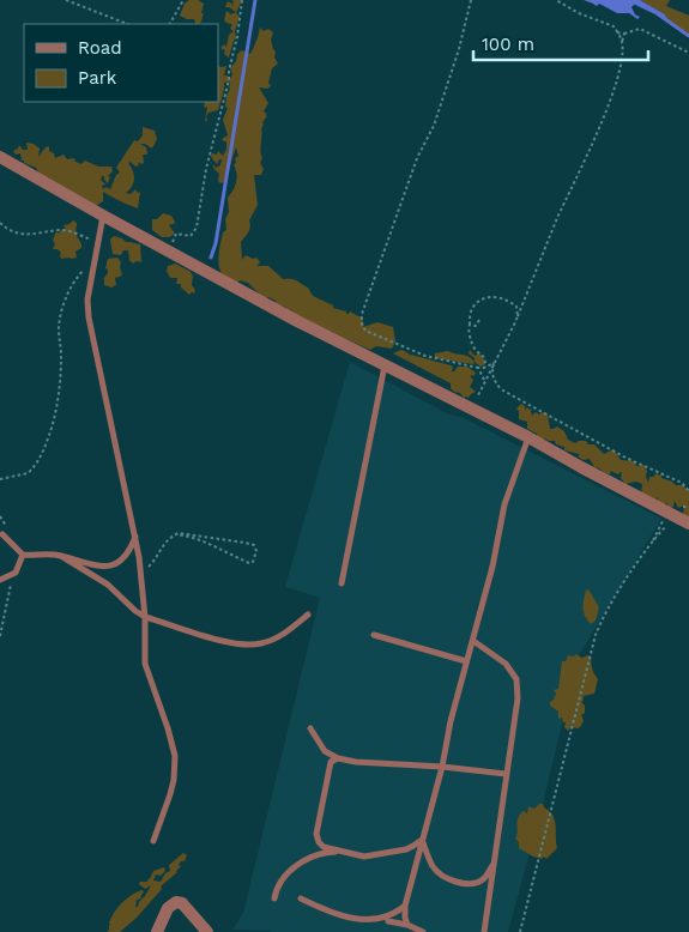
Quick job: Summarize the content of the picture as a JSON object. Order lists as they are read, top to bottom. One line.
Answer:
{"legend":["Road","Park"],"scale_bar":"100 m"}
